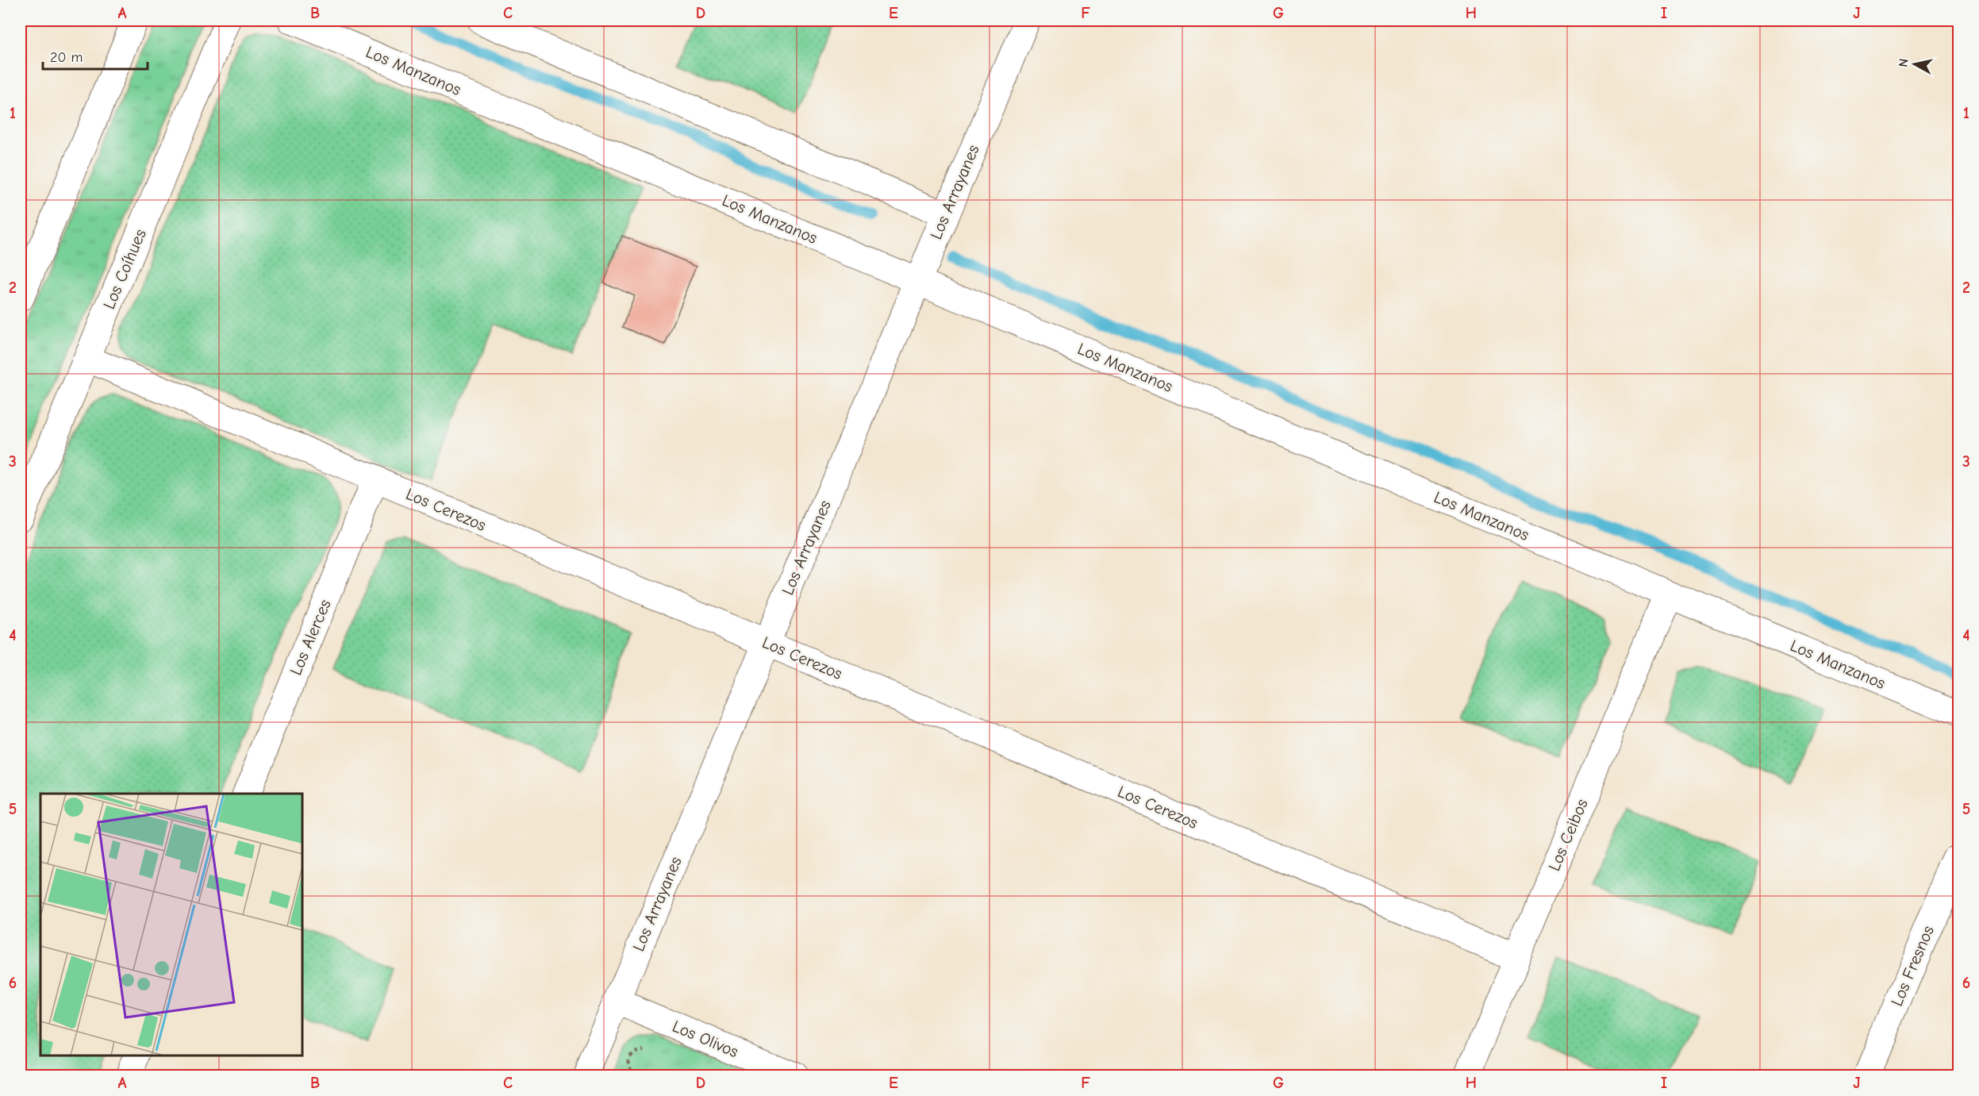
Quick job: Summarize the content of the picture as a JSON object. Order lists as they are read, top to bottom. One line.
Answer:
{"streets":{"street":["Los Manzanos","Los Arrayanes","Los Coíhues","Los Cerezos","Los Alerces","Los Ceibos","Los Fresnos","Los Olivos"]},"crossings":[["Los Manzanos","Los Arrayanes"],["Los Manzanos","Los Ceibos"],["Los Arrayanes","Los Cerezos"],["Los Arrayanes","Los Olivos"],["Los Coíhues","Los Cerezos"],["Los Cerezos","Los Alerces"],["Los Cerezos","Los Ceibos"]],"scale_bar":"20 m","north":"left","grid":{"columns":["A","B","C","D","E","F","G","H","I","J"],"rows":["1","2","3","4","5","6"]}}
